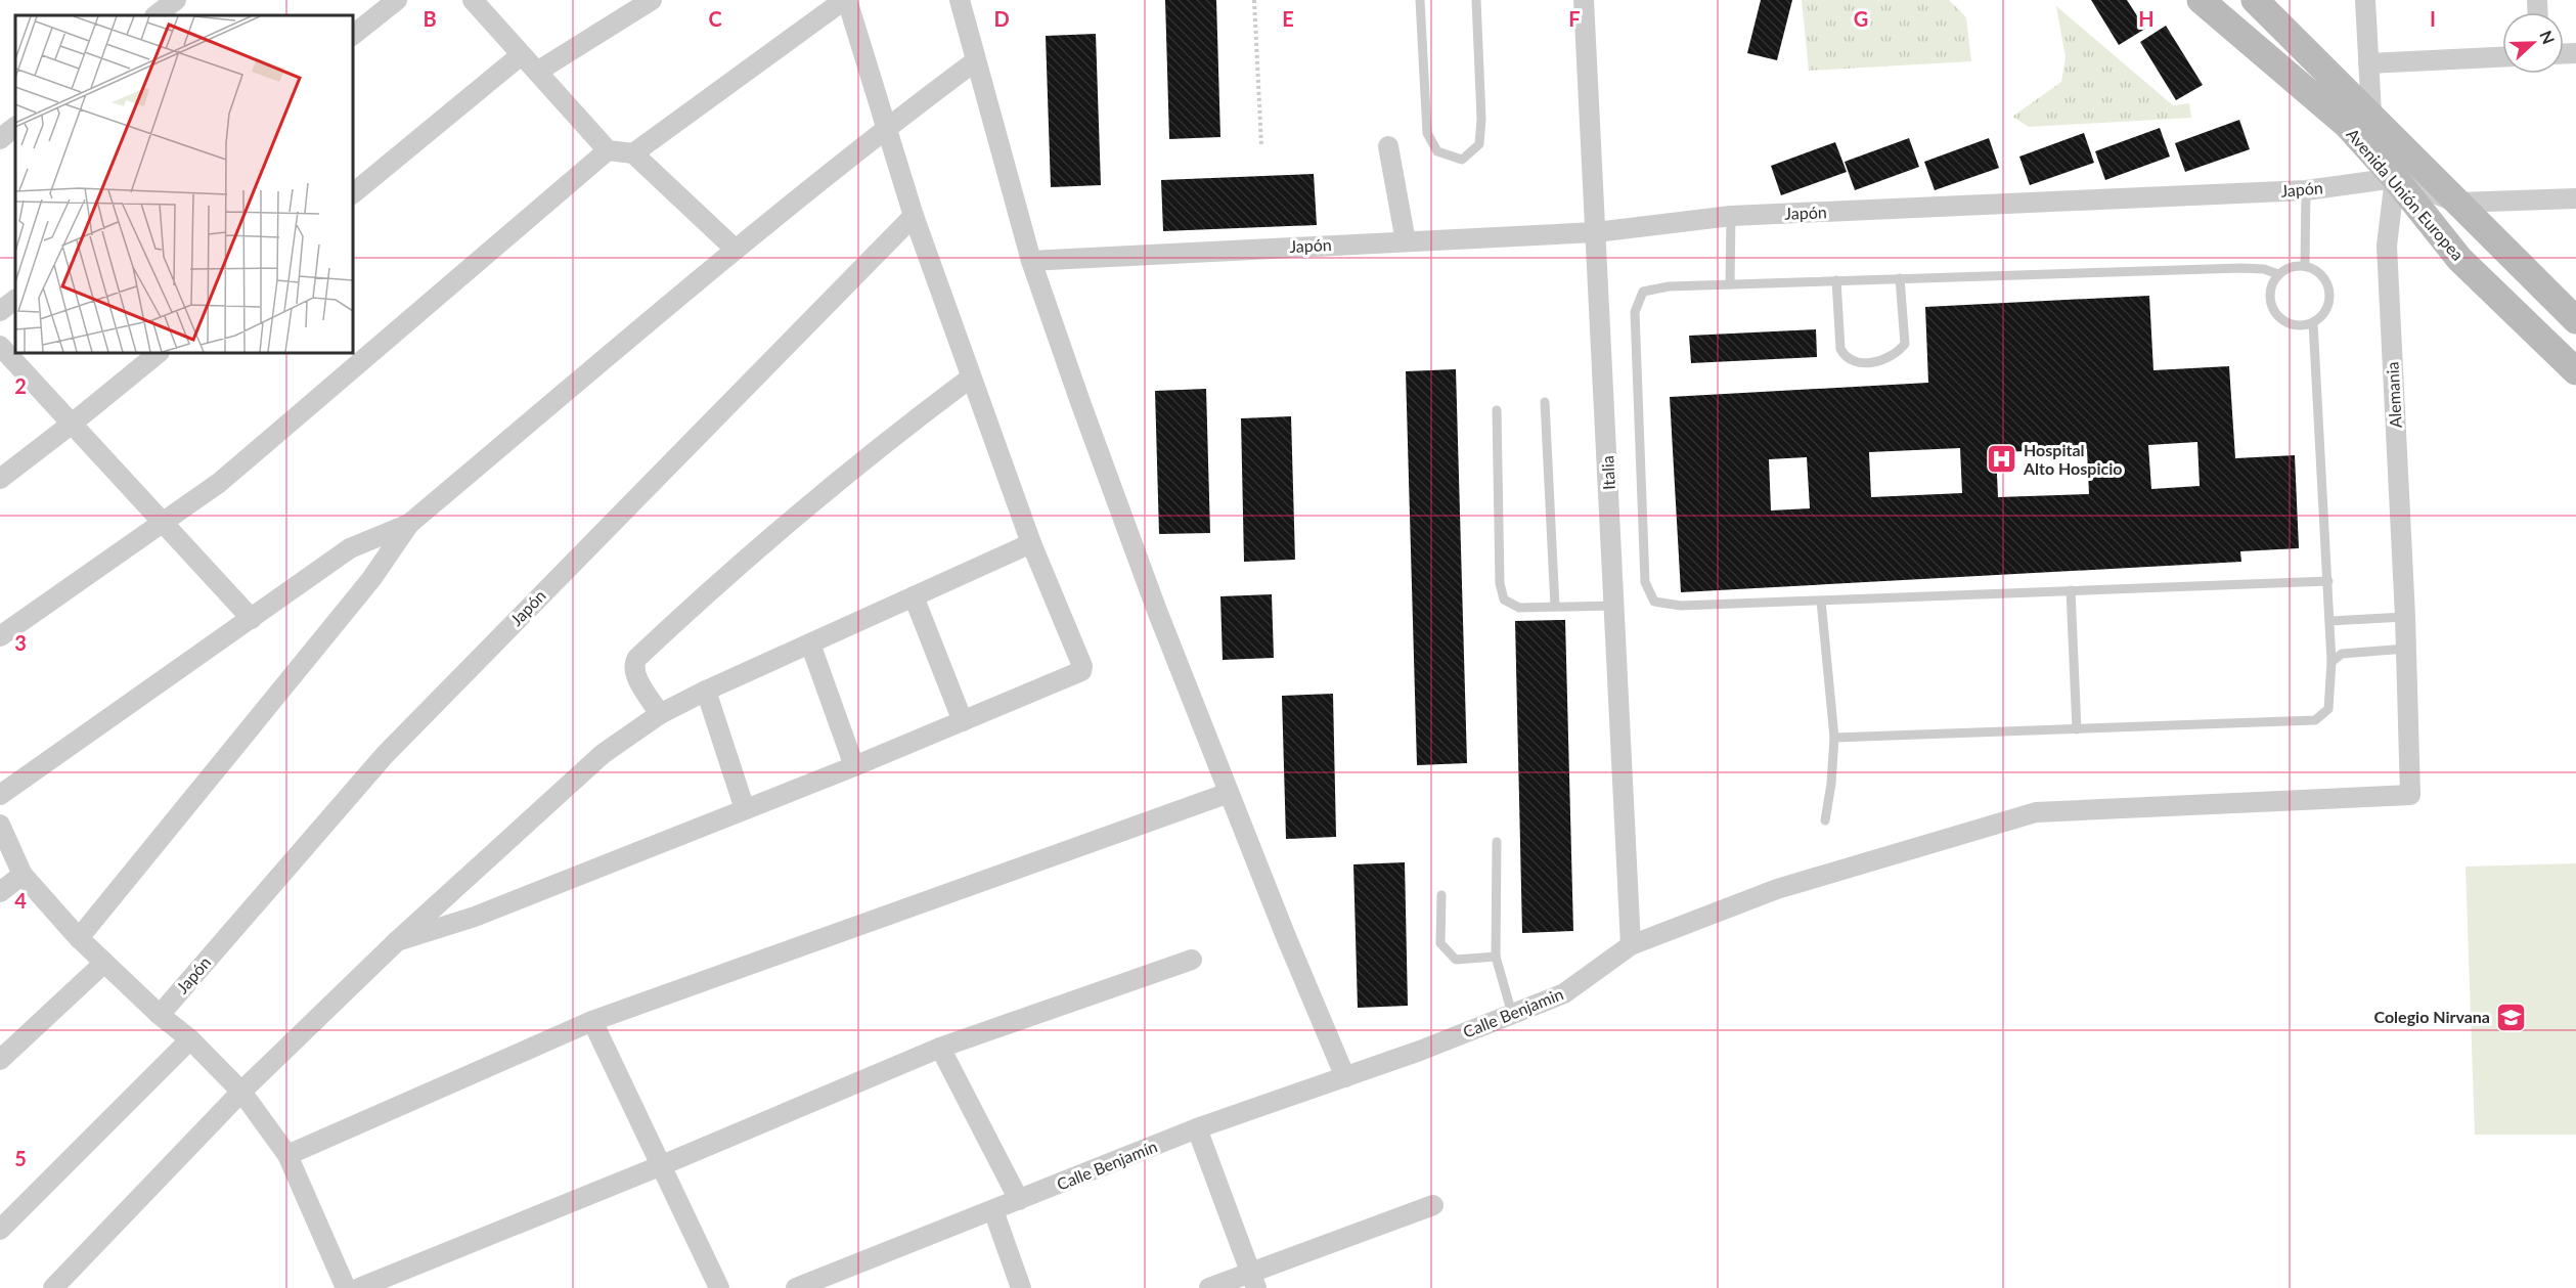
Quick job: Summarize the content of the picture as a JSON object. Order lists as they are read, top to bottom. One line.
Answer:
{"streets":{"street":["Japón","Avenida Unión Europea","Alemania","Italia","Calle Benjamin","Calle Benjamín"]},"crossings":[["Japón","Avenida Unión Europea"],["Japón","Alemania"],["Japón","Italia"],["Avenida Unión Europea","Alemania"],["Alemania","Calle Benjamin"],["Italia","Calle Benjamin"],["Calle Benjamin","Calle Benjamín"]],"places":{"hospital":["Hospital Alto Hospicio"],"school or university":["Colegio Nirvana"]},"north":"right","grid":{"columns":["B","C","D","E","F","G","H","I"],"rows":["2","3","4","5"]}}
